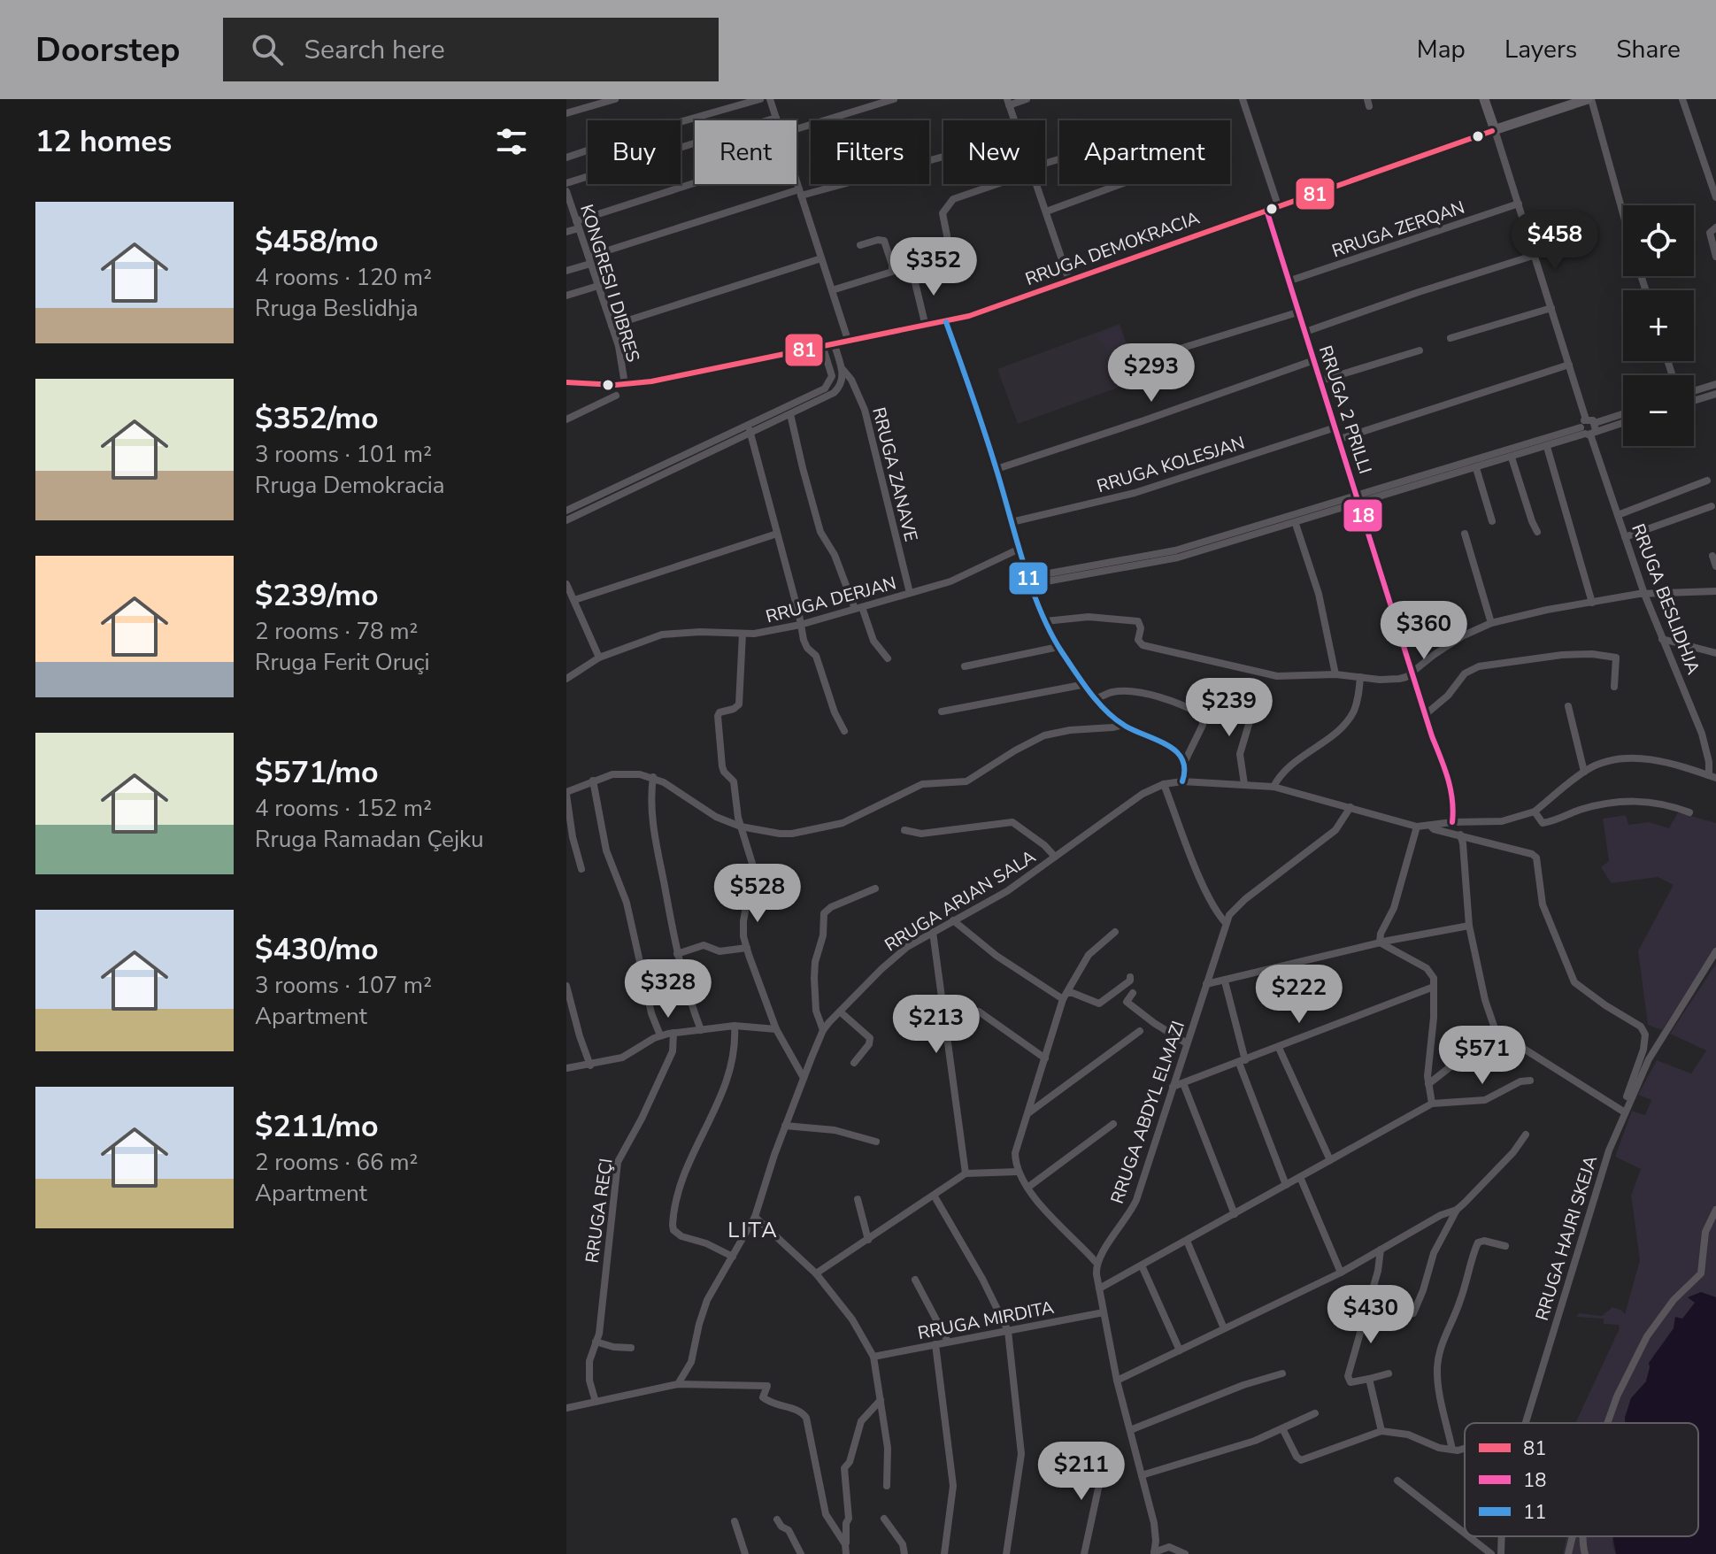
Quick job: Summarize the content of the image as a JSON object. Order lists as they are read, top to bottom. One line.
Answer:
{"streets":{"main road":["RRUGA DEMOKRACIA"],"street":["RRUGA ZERQAN","KONGRESI I DIBRES","RRUGA 2 PRILLI","RRUGA KOLESJAN","RRUGA ZANAVE","RRUGA BESLIDHJA","RRUGA DERJAN","RRUGA ARJAN SALA","RRUGA ABDYL ELMAZI","RRUGA REÇI","RRUGA HAJRI SKEJA","RRUGA MIRDITA"]},"crossings":[["RRUGA ZERQAN","RRUGA 2 PRILLI"],["RRUGA DEMOKRACIA","KONGRESI I DIBRES"],["RRUGA DEMOKRACIA","RRUGA 2 PRILLI"],["RRUGA DEMOKRACIA","RRUGA ZANAVE"],["RRUGA 2 PRILLI","RRUGA KOLESJAN"],["RRUGA 2 PRILLI","RRUGA ARJAN SALA"],["RRUGA ZANAVE","RRUGA DERJAN"],["RRUGA BESLIDHJA","RRUGA ARJAN SALA"]],"districts":["LITA"],"lines":["transit line 81","transit line 18","transit line 11"],"legend":["81","18","11"],"page":{"header":"Doorstep","search":"Search here","nav":["Map","Layers","Share"],"heading":"12 homes","chip":["Buy","Rent","Filters","New","Apartment"],"list":[{"name":"$458/mo","note":"4 rooms · 120 m² · Rruga Beslidhja"},{"name":"$352/mo","note":"3 rooms · 101 m² · Rruga Demokracia"},{"name":"$239/mo","note":"2 rooms · 78 m² · Rruga Ferit Oruçi"},{"name":"$571/mo","note":"4 rooms · 152 m² · Rruga Ramadan Çejku"},{"name":"$430/mo","note":"3 rooms · 107 m² · Apartment"},{"name":"$211/mo","note":"2 rooms · 66 m² · Apartment"}],"map_buttons":["+","−"],"price":["$458","$352","$293","$360","$239","$528","$328","$222","$213","$571","$430","$211"]}}
